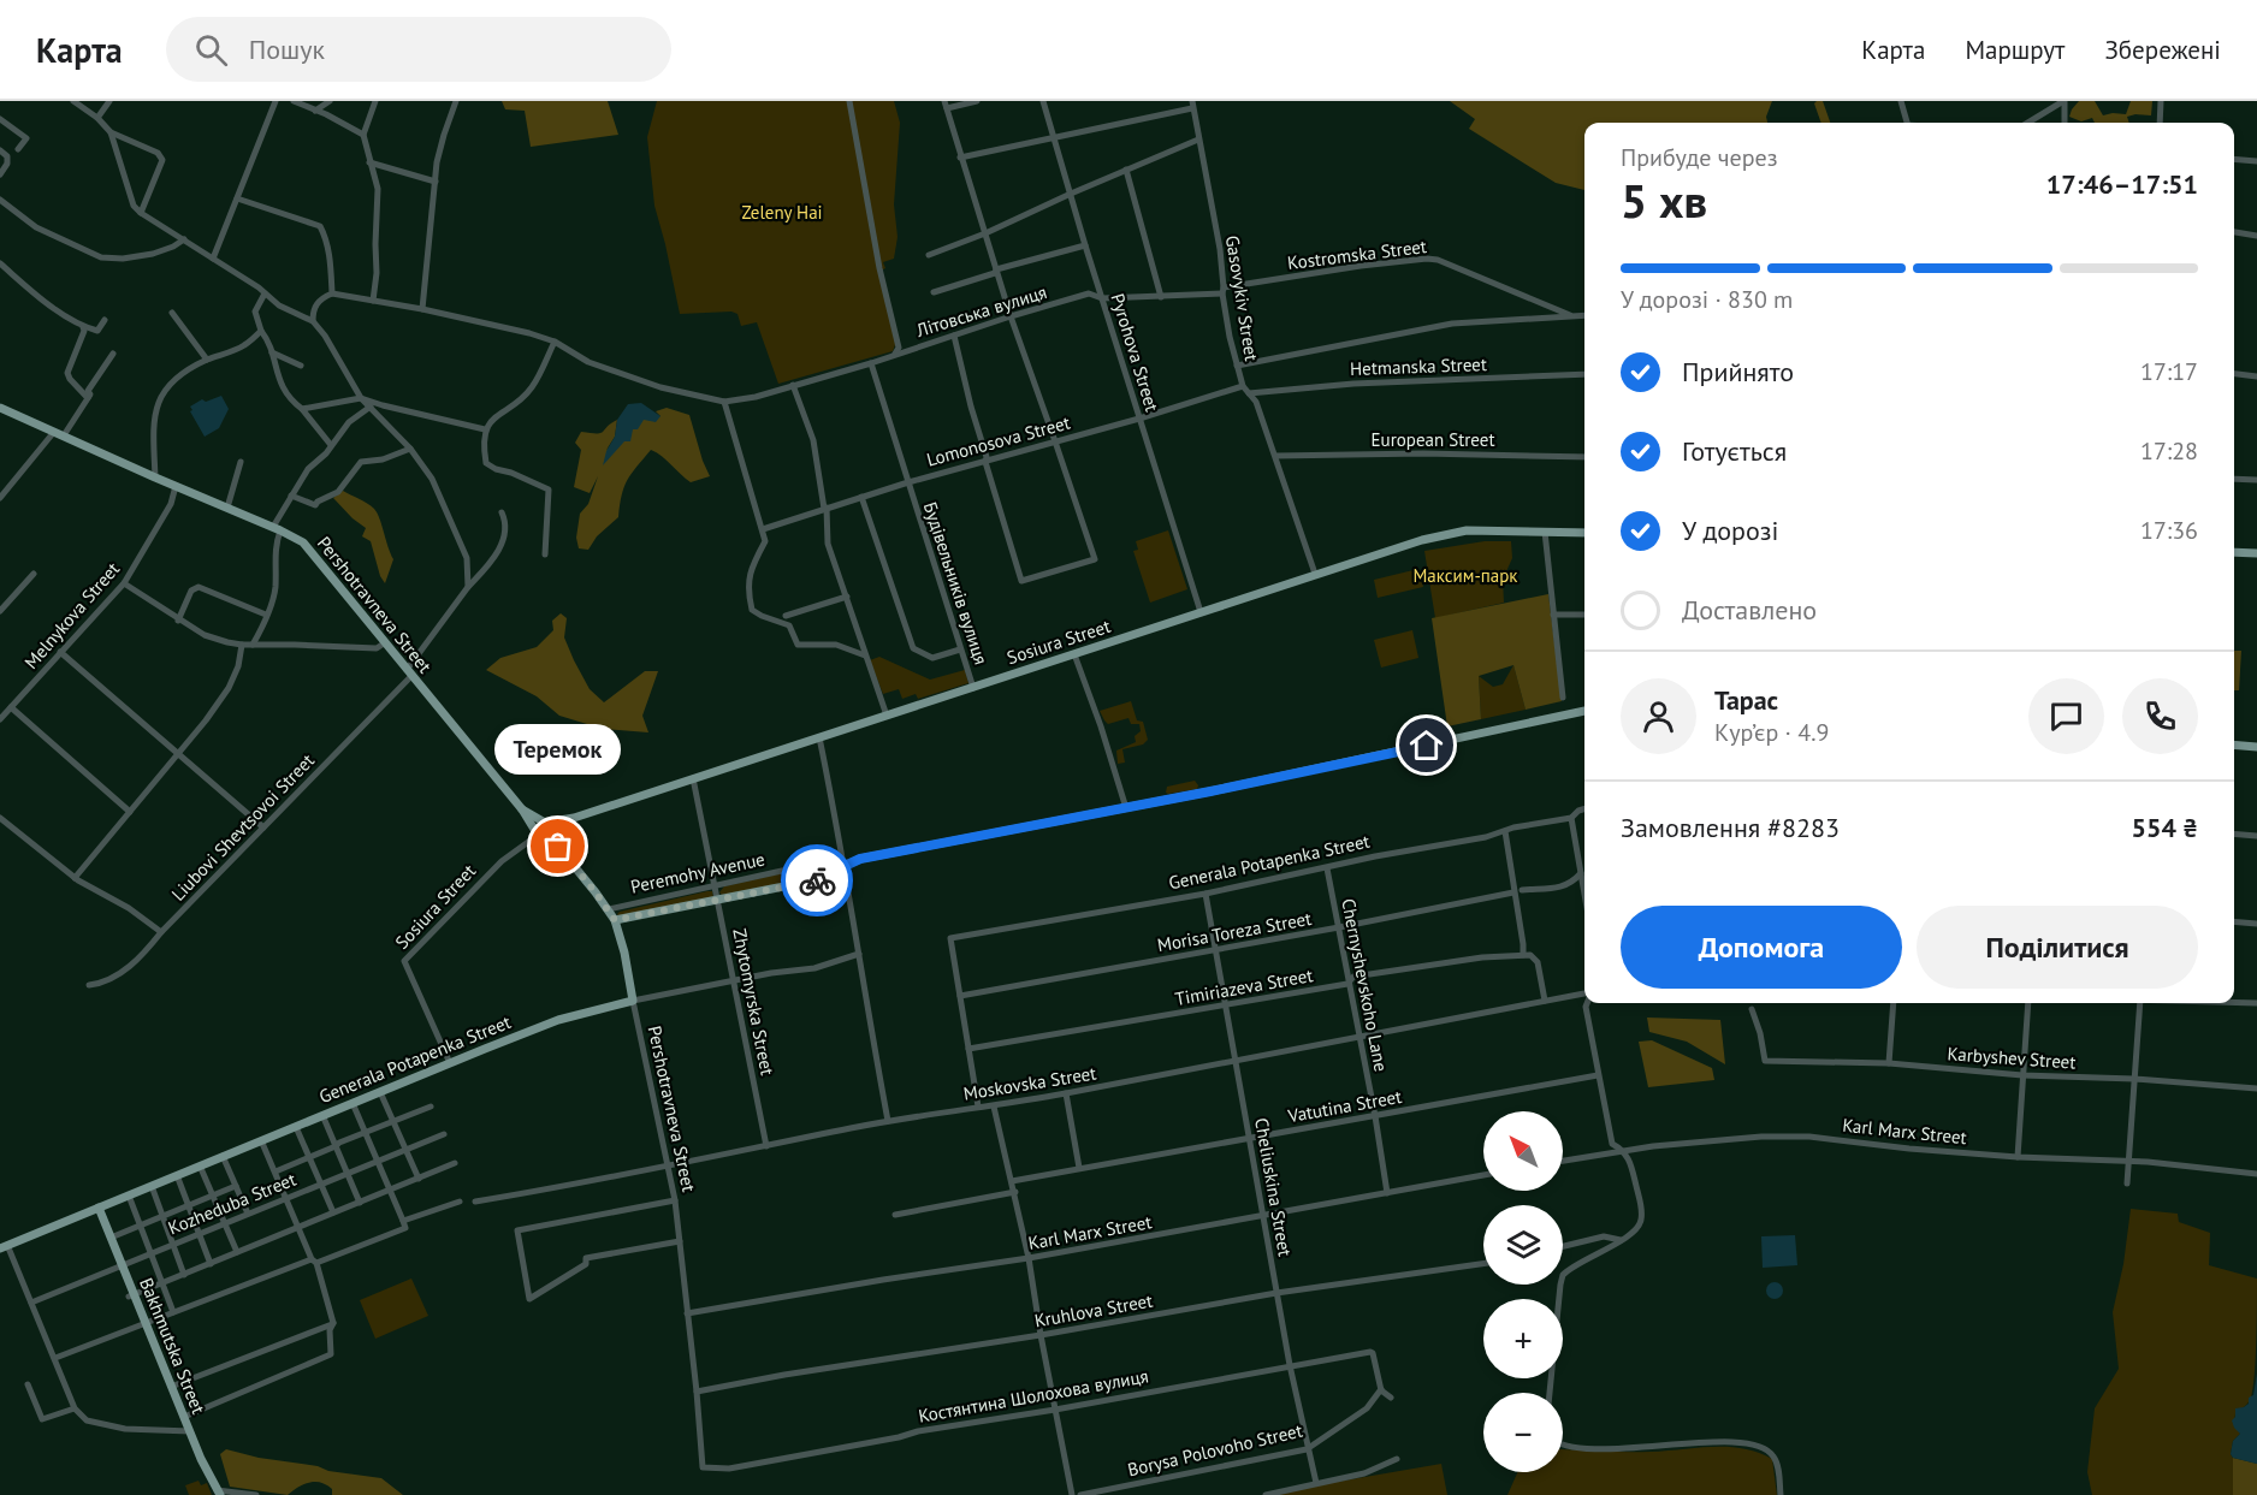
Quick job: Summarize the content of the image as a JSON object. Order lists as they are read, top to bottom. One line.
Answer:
{"streets":{"main road":["Pershotravneva Street","Sosiura Street","Generala Potapenka Street","Peremohy Avenue","Bakhmutska Street"],"street":["Kostromska Street","Gasovykiv Street","Літовська вулиця","Pyrohova Street","Hetmanska Street","European Street","Lomonosova Street","Будівельників вулиця","Melnykova Street","Liubovi Shevtsovoi Street","Morisa Toreza Street","Chernyshevskoho Lane","Timiriazeva Street","Zhytomyrska Street","Karbyshev Street","Moskovska Street","Vatutina Street","Karl Marx Street","Cheliuskina Street","Kozheduba Street","Kruhlova Street","Костянтина Шолохова вулиця","Borysa Polovoho Street"]},"crossings":[["Kostromska Street","Gasovykiv Street"],["Kostromska Street","Літовська вулиця"],["Gasovykiv Street","Літовська вулиця"],["Gasovykiv Street","Hetmanska Street"],["Gasovykiv Street","European Street"],["Gasovykiv Street","Lomonosova Street"],["Gasovykiv Street","Sosiura Street"],["Літовська вулиця","Pyrohova Street"],["Літовська вулиця","Будівельників вулиця"],["Pyrohova Street","Lomonosova Street"],["Pyrohova Street","Sosiura Street"],["Lomonosova Street","Будівельників вулиця"],["Будівельників вулиця","Sosiura Street"],["Pershotravneva Street","Melnykova Street"],["Pershotravneva Street","Sosiura Street"],["Pershotravneva Street","Liubovi Shevtsovoi Street"],["Pershotravneva Street","Generala Potapenka Street"],["Pershotravneva Street","Peremohy Avenue"],["Pershotravneva Street","Moskovska Street"],["Pershotravneva Street","Karl Marx Street"],["Pershotravneva Street","Kruhlova Street"],["Pershotravneva Street","Костянтина Шолохова вулиця"],["Sosiura Street","Generala Potapenka Street"],["Sosiura Street","Zhytomyrska Street"],["Generala Potapenka Street","Morisa Toreza Street"],["Generala Potapenka Street","Chernyshevskoho Lane"],["Generala Potapenka Street","Zhytomyrska Street"],["Generala Potapenka Street","Cheliuskina Street"],["Generala Potapenka Street","Bakhmutska Street"],["Peremohy Avenue","Zhytomyrska Street"],["Morisa Toreza Street","Chernyshevskoho Lane"],["Morisa Toreza Street","Cheliuskina Street"],["Chernyshevskoho Lane","Timiriazeva Street"],["Chernyshevskoho Lane","Moskovska Street"],["Chernyshevskoho Lane","Vatutina Street"],["Chernyshevskoho Lane","Karl Marx Street"],["Timiriazeva Street","Cheliuskina Street"],["Zhytomyrska Street","Moskovska Street"],["Moskovska Street","Cheliuskina Street"],["Vatutina Street","Cheliuskina Street"],["Karl Marx Street","Cheliuskina Street"],["Cheliuskina Street","Kruhlova Street"],["Cheliuskina Street","Костянтина Шолохова вулиця"],["Cheliuskina Street","Borysa Polovoho Street"],["Kozheduba Street","Bakhmutska Street"],["Костянтина Шолохова вулиця","Borysa Polovoho Street"]],"parks":["Zeleny Hai","Максим-парк"],"places":["Теремок"],"north":"top left","page":{"header":"Карта","search":"Пошук","nav":["Карта","Маршрут","Збережені"],"heading":["5 хв","Прибуде через","17:46–17:51"],"panel":["Тарас","Кур’єр · 4.9","Замовлення #8283","554 ₴"],"bar":"У дорозі · 830 m","list":[["Прийнято","17:17"],["Готується","17:28"],["У дорозі","17:36"],"Доставлено"],"bubble":"Теремок","buttons":["Допомога","Поділитися"],"map_buttons":["+","−"]}}
